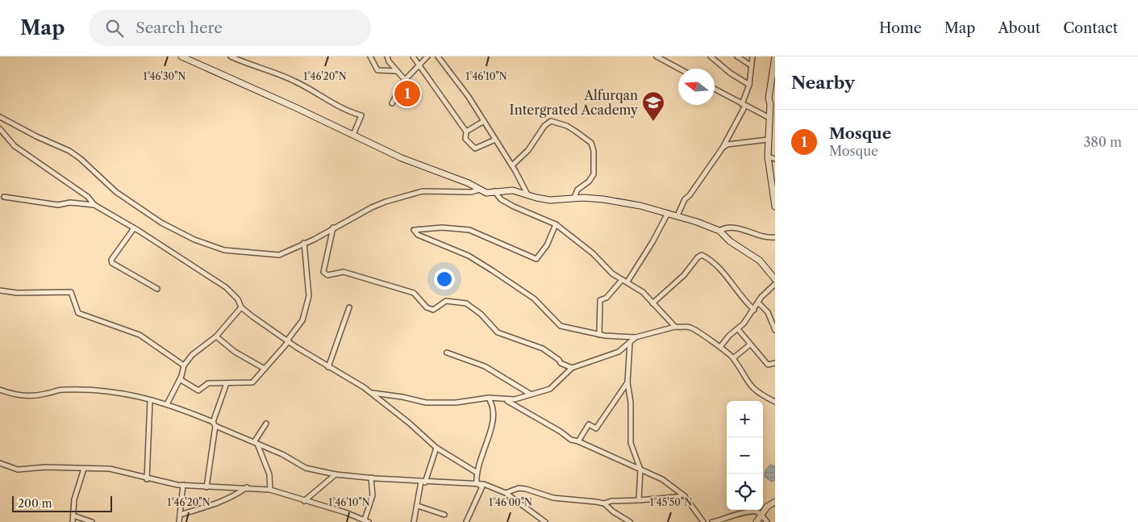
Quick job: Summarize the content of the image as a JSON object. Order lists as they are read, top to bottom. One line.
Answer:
{"places":{"school or university":["Alfurqan Intergrated Academy"]},"scale_bar":"200 m","north":"left","page":{"header":"Map","search":"Search here","nav":["Home","Map","About","Contact"],"heading":"Nearby","pins":"1","list":[{"mark":"1","name":"Mosque","note":"Mosque","value":"380 m"}],"map_buttons":["+","−"],"scale":"200 m"},"coordinates":["1°46'30\"N","1°46'20\"N","1°46'10\"N","1°46'00\"N","1°45'50\"N"]}
